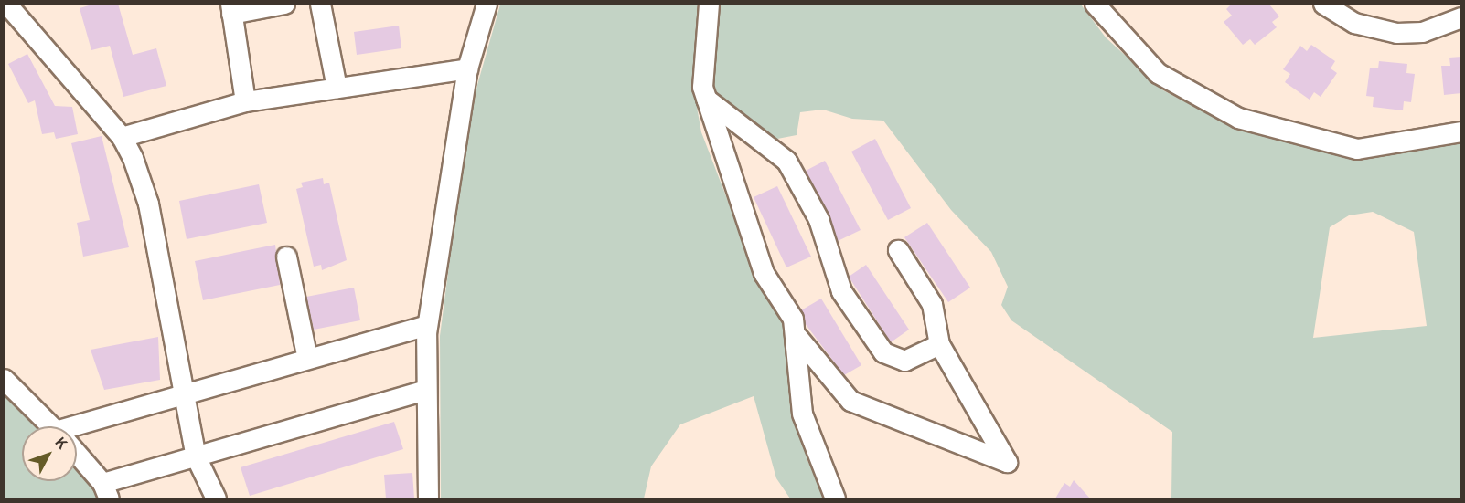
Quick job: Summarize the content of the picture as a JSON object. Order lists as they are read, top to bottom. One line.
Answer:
{"north":"top right"}
